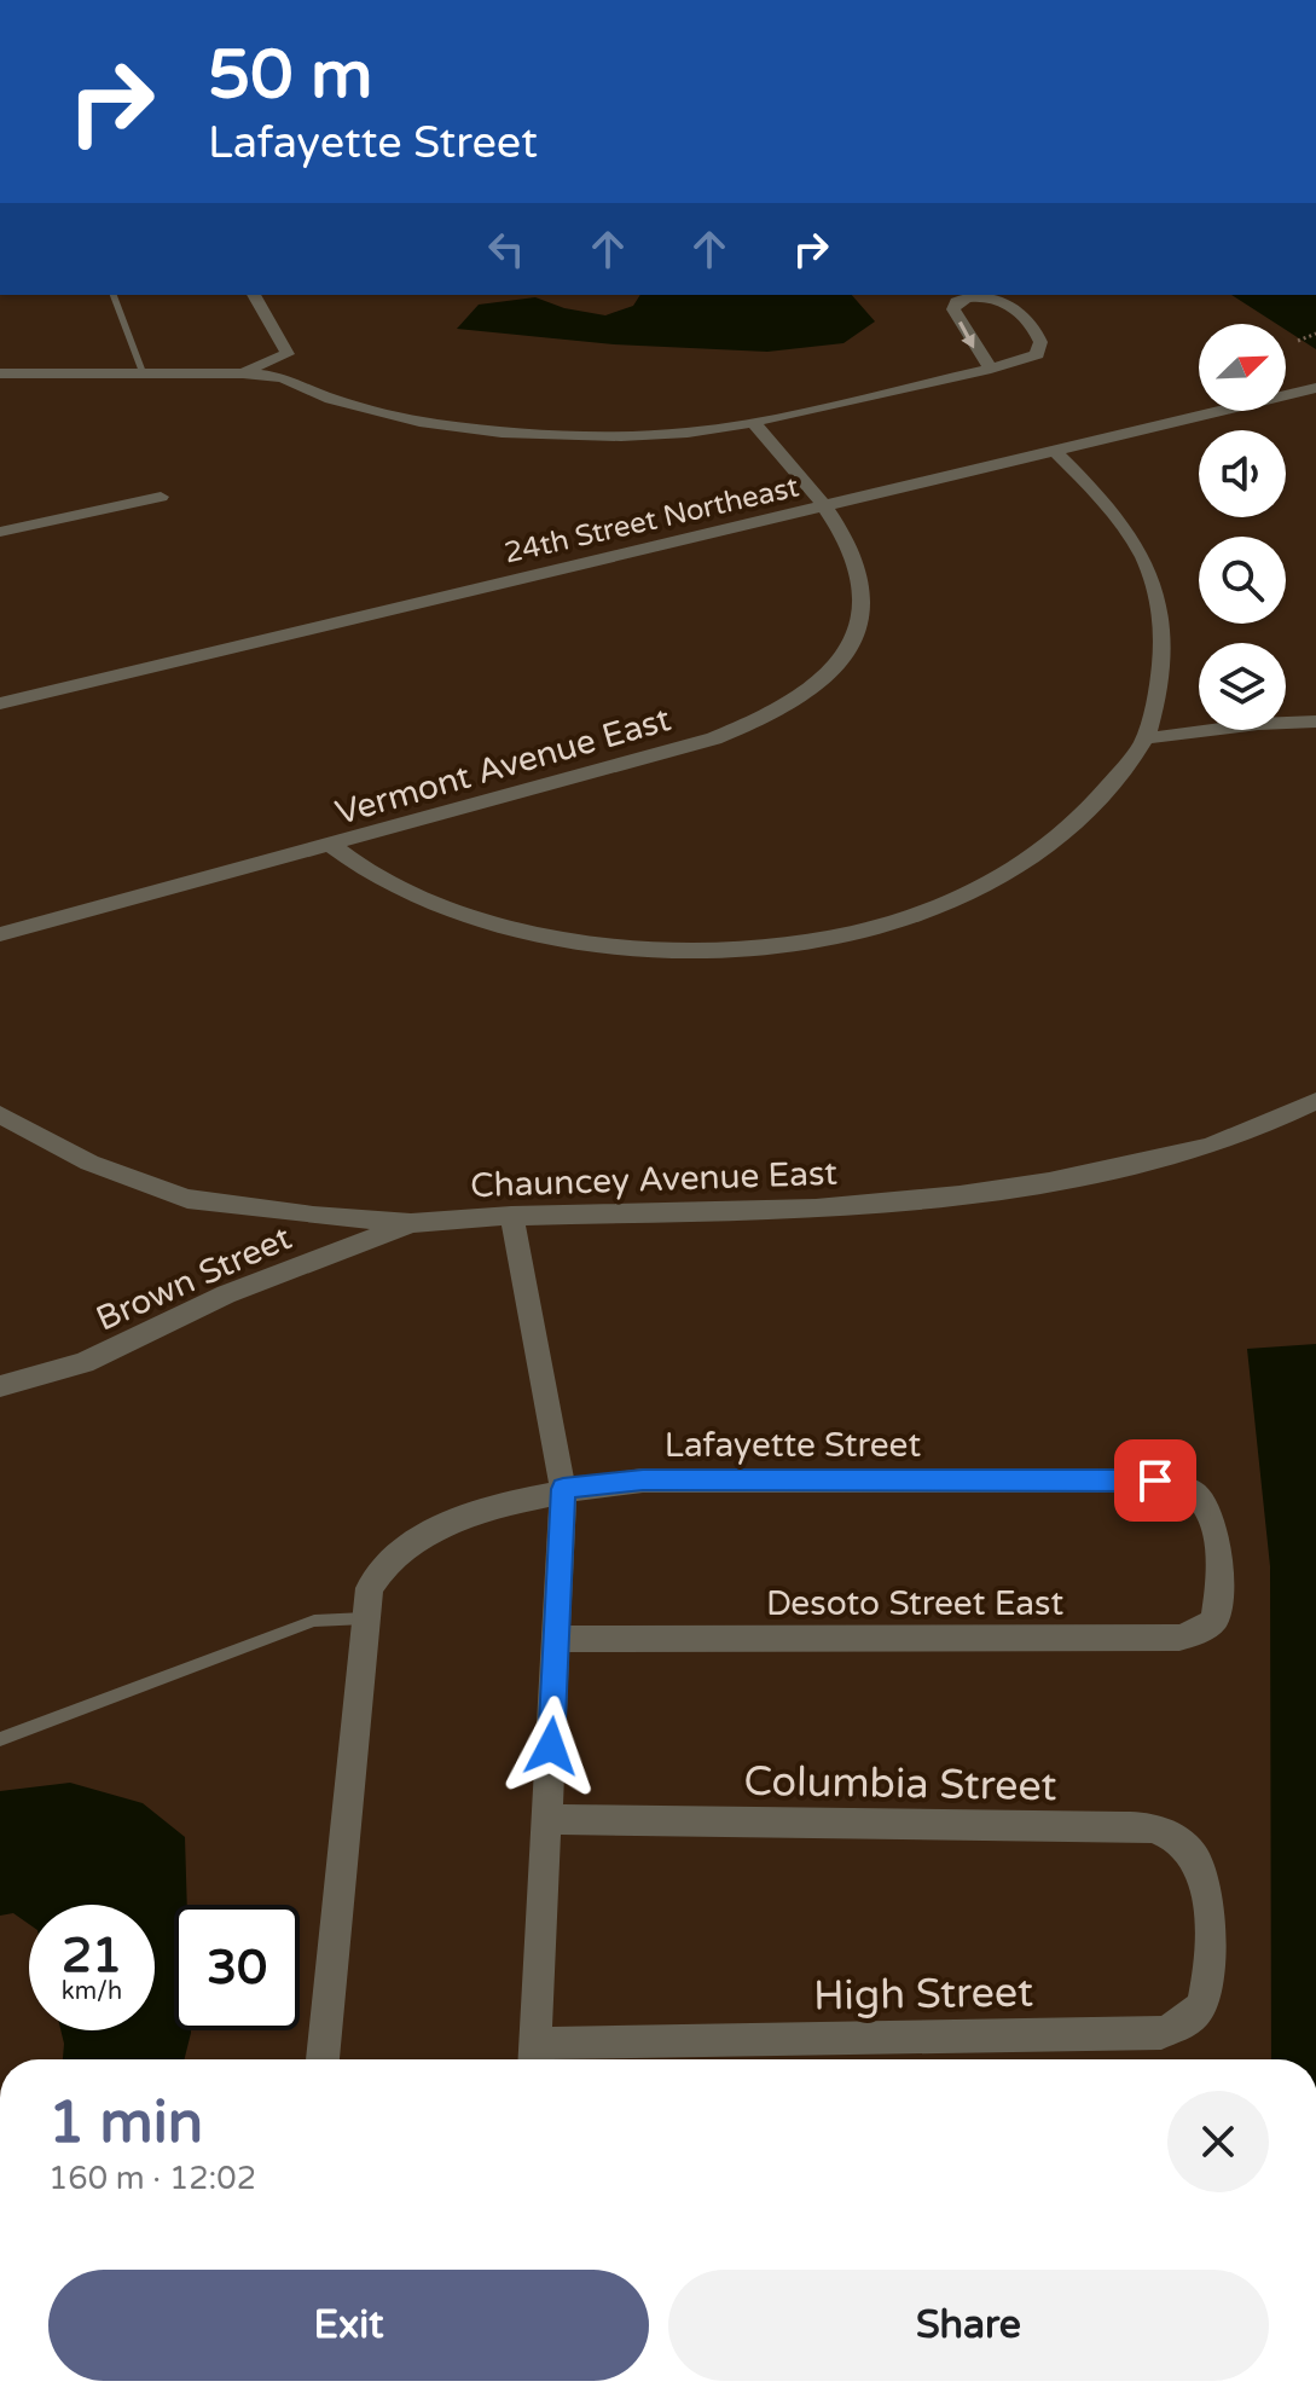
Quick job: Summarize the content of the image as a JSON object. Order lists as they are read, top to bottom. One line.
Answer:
{"streets":{"street":["24th Street Northeast","Vermont Avenue East","Chauncey Avenue East","Brown Street","Lafayette Street","Desoto Street East","Columbia Street","High Street"]},"crossings":[["24th Street Northeast","Vermont Avenue East"],["Chauncey Avenue East","Brown Street"],["Lafayette Street","Desoto Street East"],["Columbia Street","High Street"]],"north":"top right","page":{"turn":["50 m","Lafayette Street"],"speed":"21 km/h","limit":"30","heading":["1 min","160 m · 12:02"],"buttons":["Exit","Share"]}}
